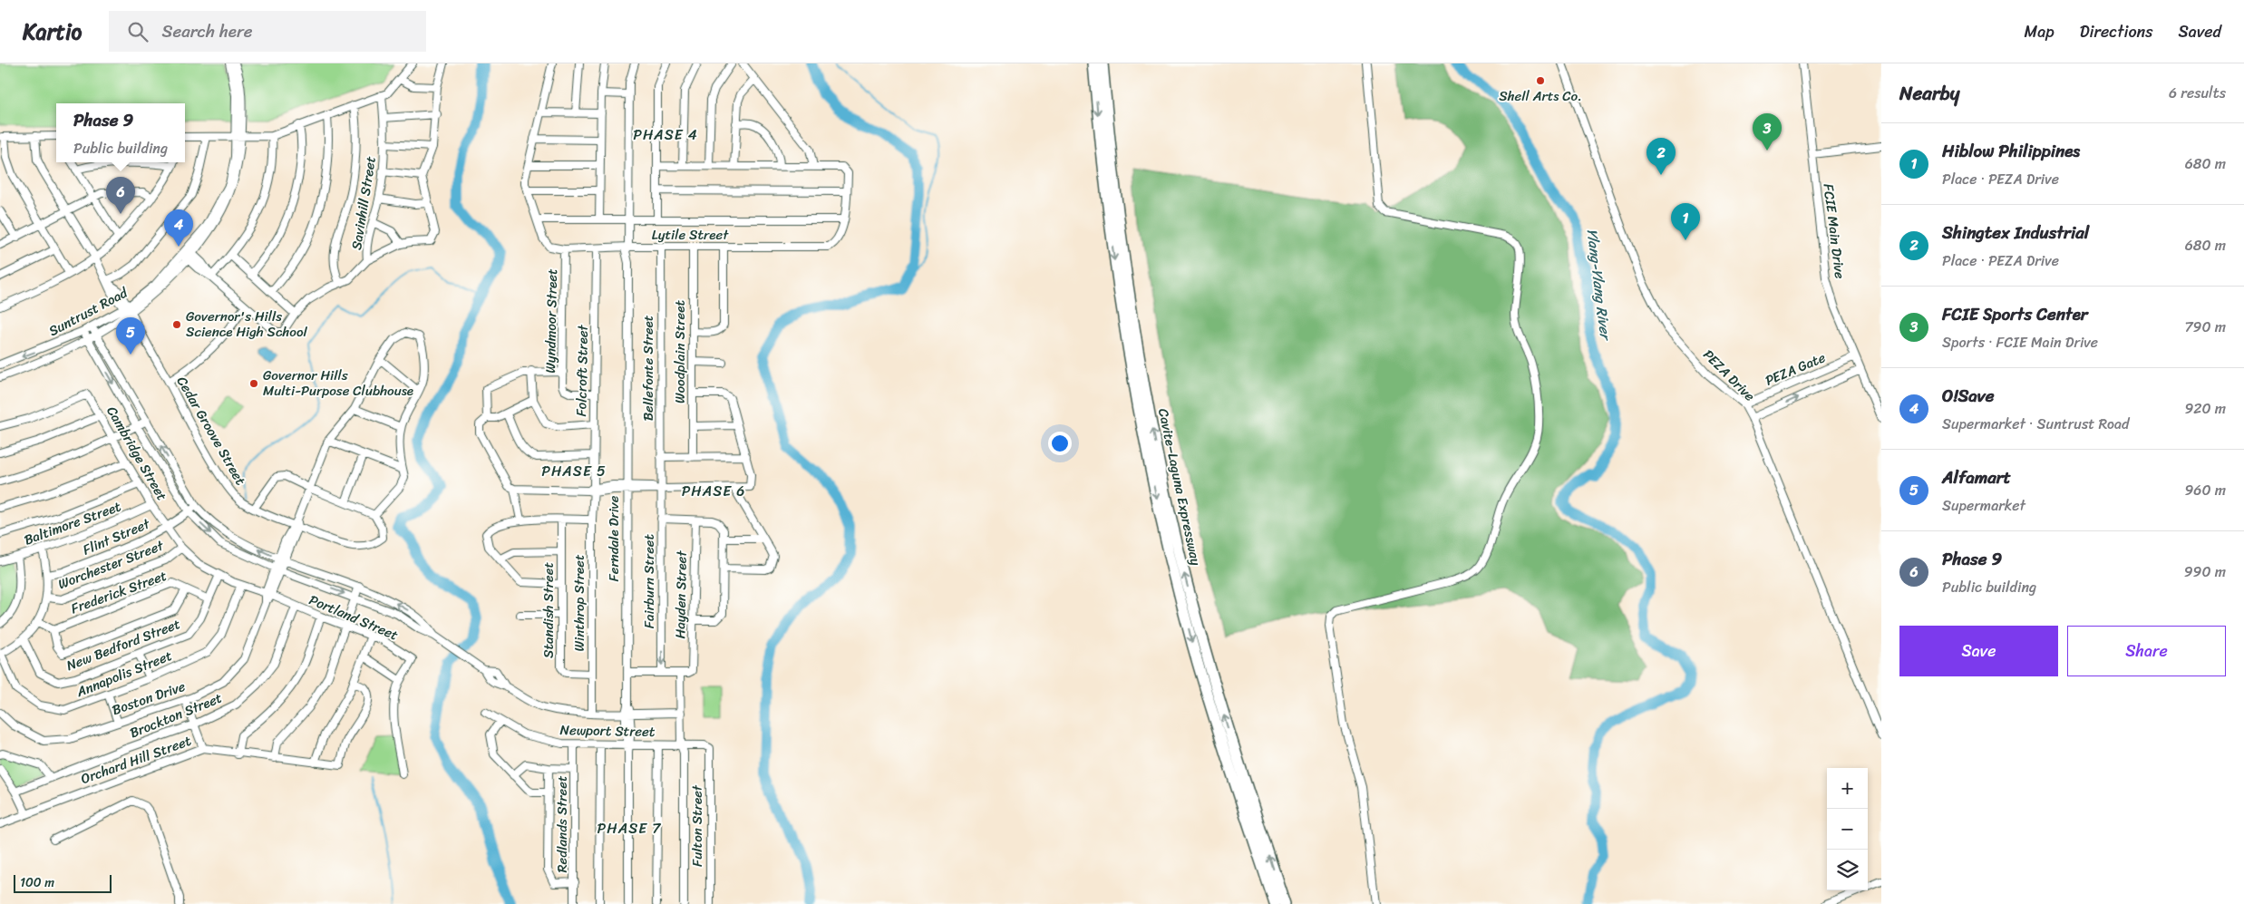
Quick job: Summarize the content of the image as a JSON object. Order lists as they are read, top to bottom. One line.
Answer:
{"streets":{"highway":["Cavite–Laguna Expressway"],"street":["Savinhill Street","FCIE Main Drive","Lytile Street","Suntrust Road","Wyndmoor Street","Woodplain Street","Bellefonte Street","PEZA Gate","Folcroft Street","PEZA Drive","Cedar Groove Street","Cambridge Street","Baltimore Street","Flint Street","Ferndale Drive","Worchester Street","Fairburn Street","Frederick Street","Hayden Street","Winthrop Street","Standish Street","Portland Street","New Bedford Street","Annapolis Street","Boston Drive","Brockton Street","Newport Street","Orchard Hill Street","Redlands Street","Fulton Street"]},"crossings":[["FCIE Main Drive","PEZA Gate"],["Lytile Street","Wyndmoor Street"],["Lytile Street","Woodplain Street"],["Lytile Street","Bellefonte Street"],["Lytile Street","Folcroft Street"],["Lytile Street","Ferndale Drive"],["Suntrust Road","Cedar Groove Street"],["Wyndmoor Street","Folcroft Street"],["Bellefonte Street","Fairburn Street"],["PEZA Gate","PEZA Drive"],["Folcroft Street","Winthrop Street"],["Cedar Groove Street","Boston Drive"],["Cambridge Street","Baltimore Street"],["Cambridge Street","Flint Street"],["Cambridge Street","Worchester Street"],["Cambridge Street","Portland Street"],["Cambridge Street","New Bedford Street"],["Ferndale Drive","Newport Street"],["Frederick Street","New Bedford Street"],["Winthrop Street","Standish Street"],["Portland Street","New Bedford Street"],["Portland Street","Annapolis Street"],["Portland Street","Boston Drive"],["Portland Street","Brockton Street"],["Newport Street","Redlands Street"],["Newport Street","Fulton Street"]],"one_way":["Fairburn Street"],"districts":["PHASE 4","PHASE 5","PHASE 6","PHASE 7"],"water":["Ylang-Ylang River"],"places":["Shell Arts Co.","Governor's Hills Science High School","Governor Hills Multi-Purpose Clubhouse"],"scale_bar":"100 m","page":{"header":"Kartio","search":"Search here","nav":["Map","Directions","Saved"],"heading":["Nearby","6 results"],"popup":["Phase 9","Public building"],"pins":["3","2","6","1","4","5"],"list":[{"mark":"1","name":"Hiblow Philippines","note":"Place · PEZA Drive","value":"680 m"},{"mark":"2","name":"Shingtex Industrial","note":"Place · PEZA Drive","value":"680 m"},{"mark":"3","name":"FCIE Sports Center","note":"Sports · FCIE Main Drive","value":"790 m"},{"mark":"4","name":"O!Save","note":"Supermarket · Suntrust Road","value":"920 m"},{"mark":"5","name":"Alfamart","note":"Supermarket","value":"960 m"},{"mark":"6","name":"Phase 9","note":"Public building","value":"990 m"}],"buttons":["Save","Share"],"map_buttons":["+","−"],"scale":"100 m"}}
